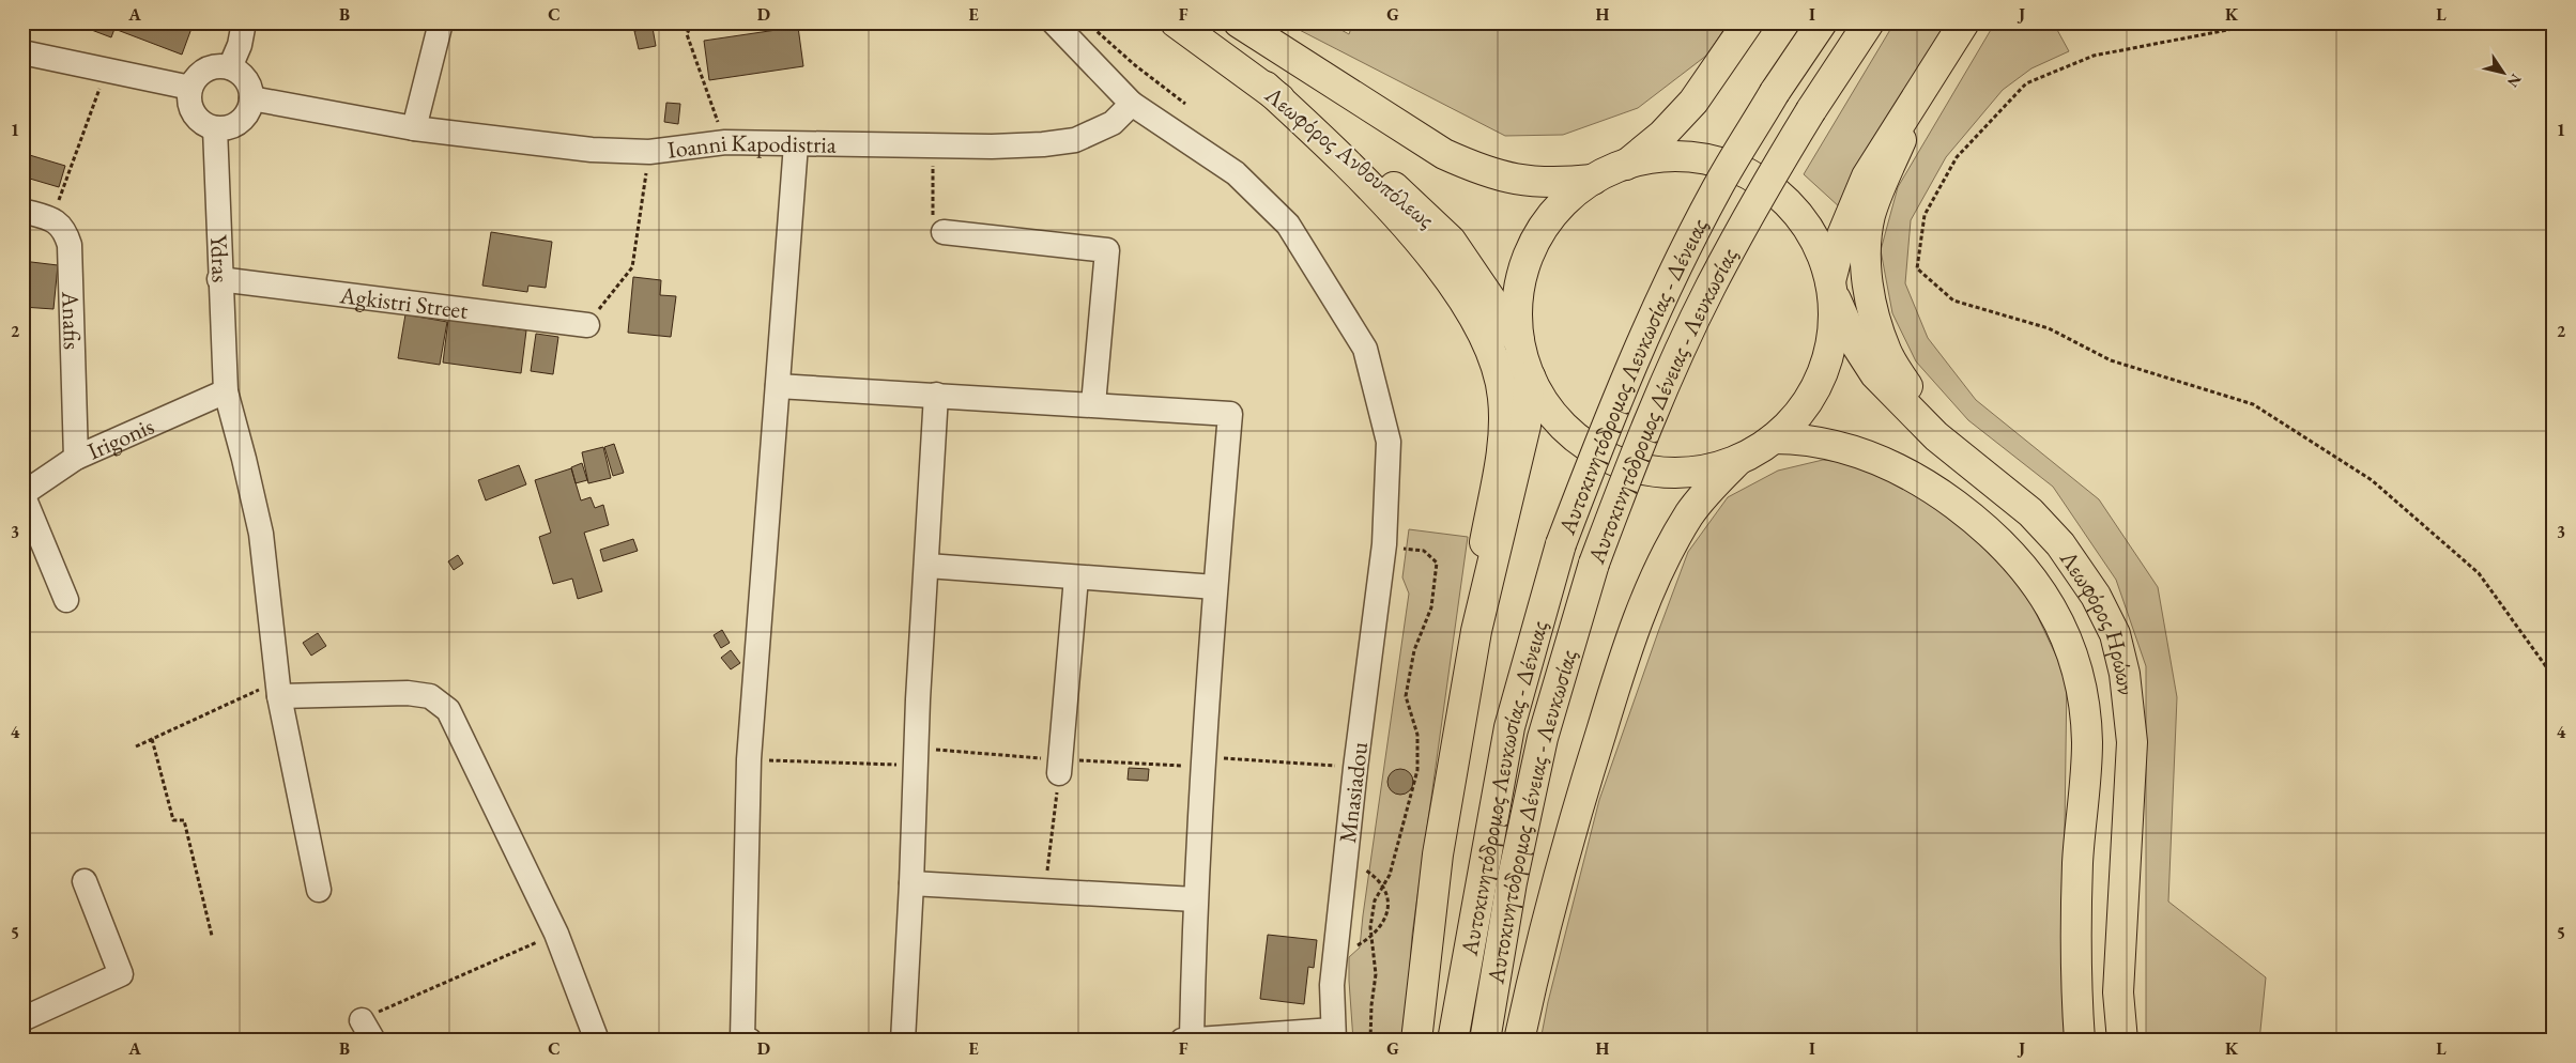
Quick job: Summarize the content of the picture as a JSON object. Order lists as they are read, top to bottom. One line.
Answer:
{"streets":{"main road":["Λεωφόρος Ανθουπόλεως","Αυτοκινητόδρομος Λευκωσίας - Δένειας","Αυτοκινητόδρομος Δένειας - Λευκωσίας","Λεωφόρος Ηρώων"],"street":["Ioanni Kapodistria","Ydras","Agkistri Street","Anafis","Irigonis","Mnasiadou"]},"crossings":[["Ioanni Kapodistria","Ydras"],["Ioanni Kapodistria","Mnasiadou"],["Ydras","Agkistri Street"],["Ydras","Irigonis"],["Anafis","Irigonis"]],"north":"bottom right","grid":{"columns":["A","B","C","D","E","F","G","H","I","J","K","L"],"rows":["1","2","3","4","5"]}}
